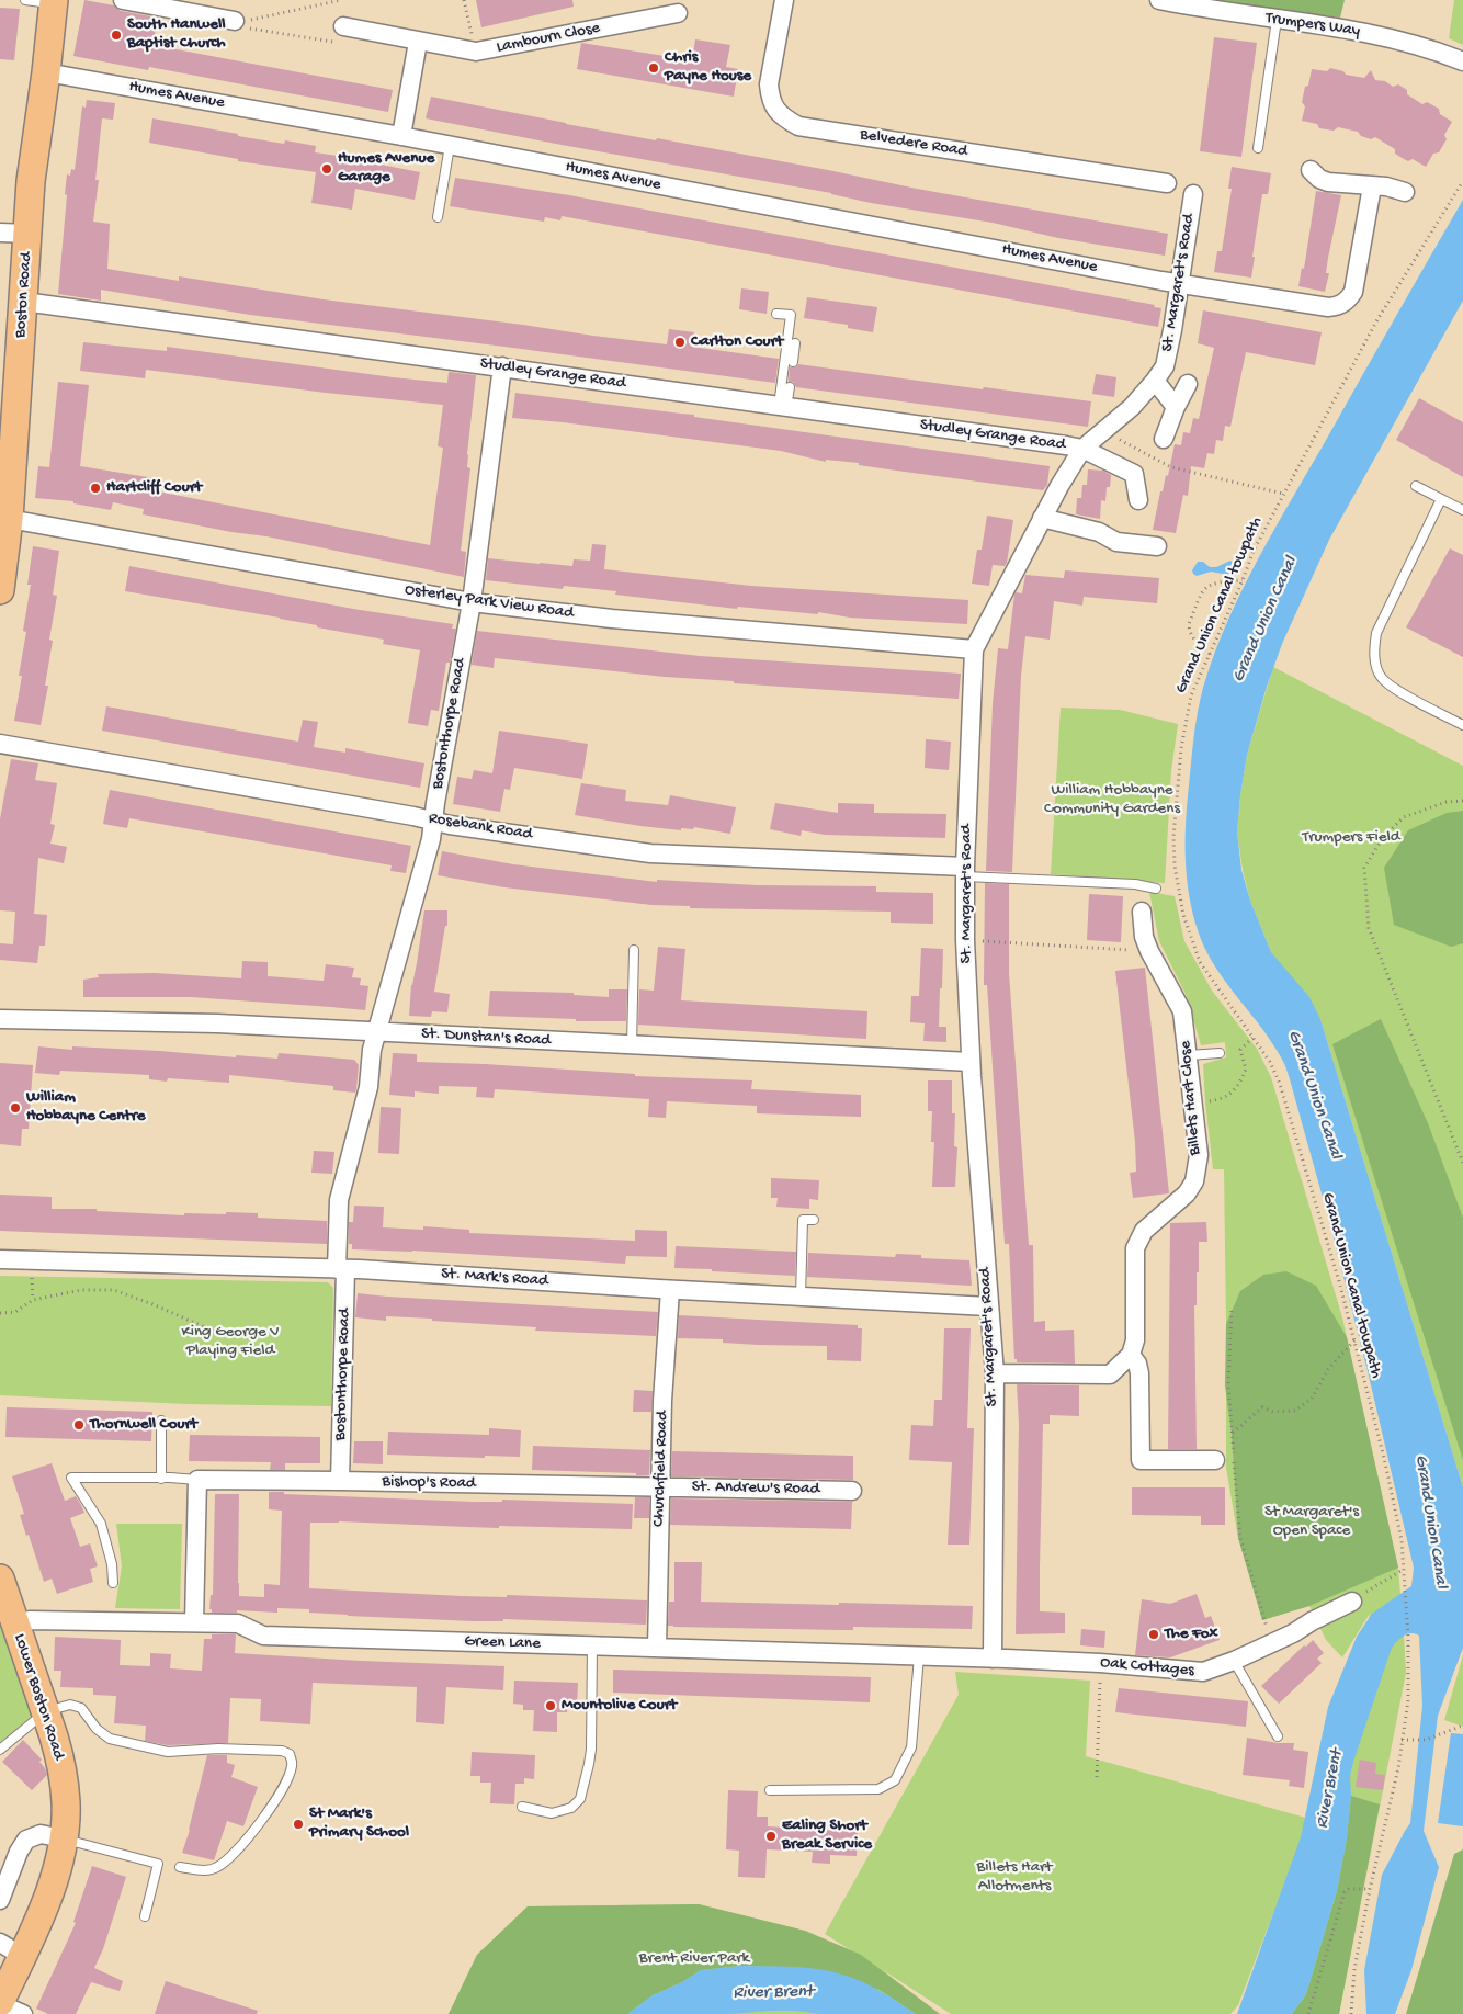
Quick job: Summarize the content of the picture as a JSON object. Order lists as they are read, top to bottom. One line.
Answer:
{"streets":{"main road":["Boston Road","Lower Boston Road"],"street":["Trumpers Way","Lambourn Close","Humes Avenue","Belvedere Road","St. Margaret's Road","Studley Grange Road","Osterley Park View Road","Bostonthorpe Road","Rosebank Road","St. Dunstan's Road","Billets Hart Close","St. Mark's Road","Churchfield Road","Bishop's Road","St. Andrew's Road","Green Lane","Oak Cottages"],"path":["Grand Union Canal towpath"]},"crossings":[["Humes Avenue","St. Margaret's Road"],["Humes Avenue","Boston Road"],["St. Margaret's Road","Studley Grange Road"],["St. Margaret's Road","Osterley Park View Road"],["St. Margaret's Road","Rosebank Road"],["St. Margaret's Road","St. Dunstan's Road"],["St. Margaret's Road","St. Mark's Road"],["St. Margaret's Road","Green Lane"],["St. Margaret's Road","Oak Cottages"],["Boston Road","Studley Grange Road"],["Boston Road","Osterley Park View Road"],["Studley Grange Road","Bostonthorpe Road"],["Osterley Park View Road","Bostonthorpe Road"],["Bostonthorpe Road","Rosebank Road"],["Bostonthorpe Road","St. Dunstan's Road"],["Bostonthorpe Road","St. Mark's Road"],["Bostonthorpe Road","Bishop's Road"],["St. Mark's Road","Churchfield Road"],["Churchfield Road","Bishop's Road"],["Churchfield Road","St. Andrew's Road"],["Churchfield Road","Green Lane"],["Bishop's Road","St. Andrew's Road"],["Green Lane","Oak Cottages"],["Green Lane","Lower Boston Road"]],"water":["Grand Union Canal","River Brent"],"parks":["William Hobbayne Community Gardens","Trumpers Field","King George V Playing Field","St Margaret's Open Space","Billets Hart Allotments","Brent River Park"],"places":["South Hanwell Baptist Church","Chris Payne House","Humes Avenue Garage","Carlton Court","Hartcliff Court","William Hobbayne Centre","Thornwell Court","The Fox","Mountolive Court","St Mark's Primary School","Ealing Short Break Service"]}
